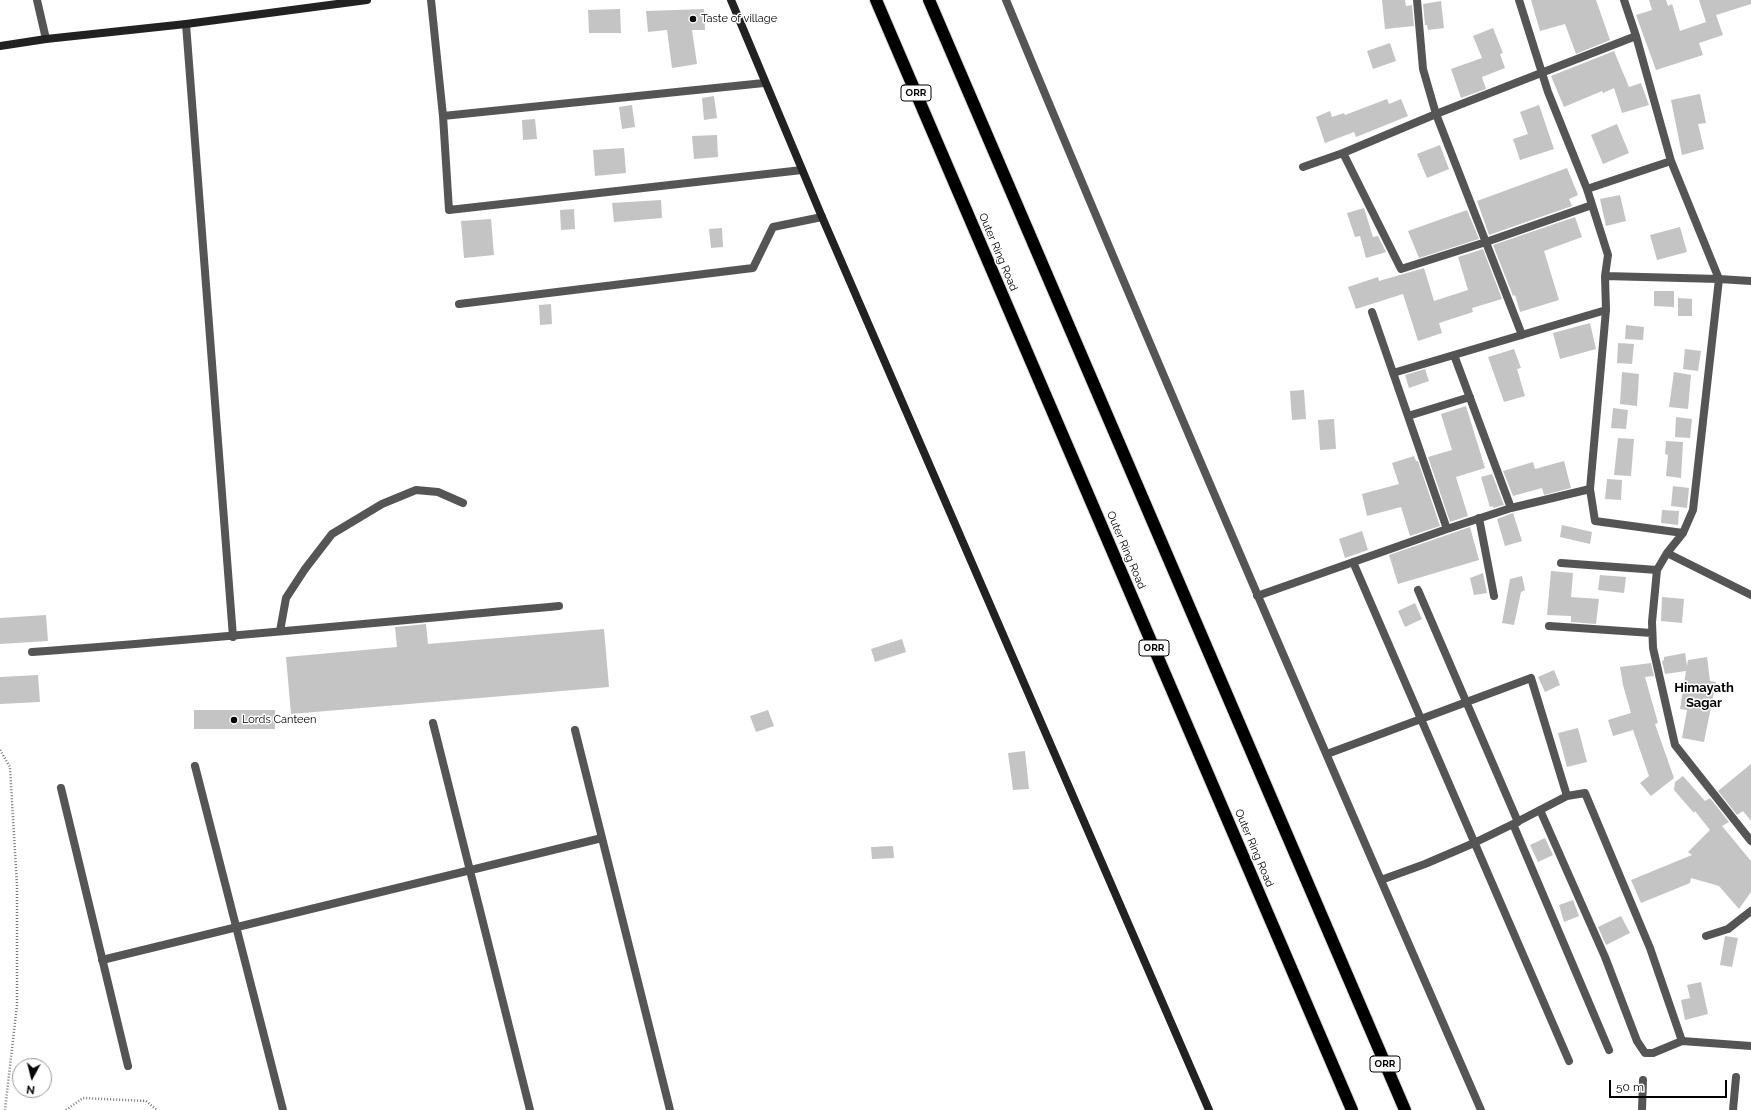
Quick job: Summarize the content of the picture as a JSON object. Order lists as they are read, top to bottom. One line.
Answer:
{"streets":{"highway":["ORR","Outer Ring Road"]},"districts":["Himayath Sagar"],"places":["Taste of village","Lords Canteen"],"scale_bar":"50 m","north":"bottom"}
